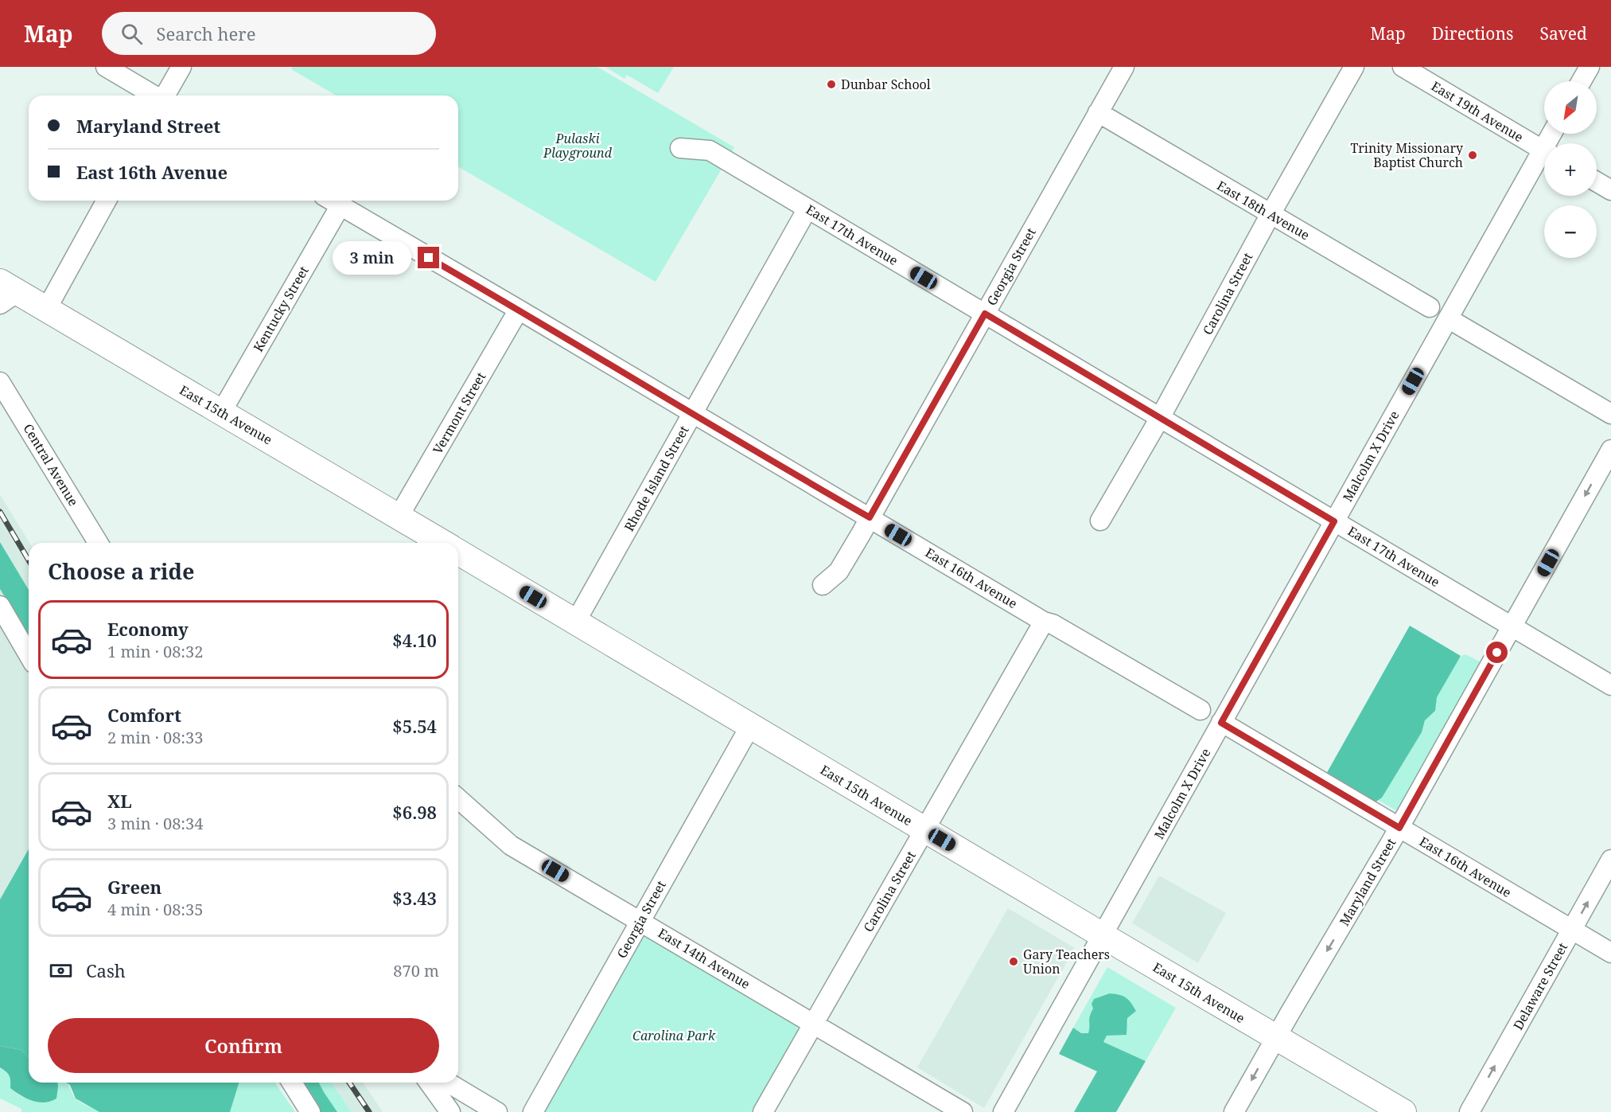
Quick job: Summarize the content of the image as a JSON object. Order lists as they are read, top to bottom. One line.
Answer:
{"streets":{"main road":["East 15th Avenue"],"street":["East 19th Avenue","East 18th Avenue","East 17th Avenue","Georgia Street","Carolina Street","Kentucky Street","Vermont Street","Malcolm X Drive","Central Avenue","Rhode Island Street","East 16th Avenue","Maryland Street","East 14th Avenue","Delaware Street"]},"crossings":[["East 18th Avenue","Georgia Street"],["East 18th Avenue","Carolina Street"],["East 17th Avenue","Georgia Street"],["East 17th Avenue","Carolina Street"],["East 17th Avenue","Malcolm X Drive"],["East 17th Avenue","Rhode Island Street"],["East 17th Avenue","Maryland Street"],["Georgia Street","East 15th Avenue"],["Georgia Street","East 16th Avenue"],["Georgia Street","East 14th Avenue"],["Carolina Street","East 15th Avenue"],["Carolina Street","East 16th Avenue"],["Carolina Street","East 14th Avenue"],["Kentucky Street","East 15th Avenue"],["Kentucky Street","East 16th Avenue"],["Vermont Street","East 15th Avenue"],["Vermont Street","East 16th Avenue"],["East 15th Avenue","Malcolm X Drive"],["East 15th Avenue","Rhode Island Street"],["East 15th Avenue","Maryland Street"],["Malcolm X Drive","East 16th Avenue"],["Rhode Island Street","East 16th Avenue"],["East 16th Avenue","Maryland Street"],["East 16th Avenue","Delaware Street"]],"one_way":["Maryland Street","Delaware Street"],"parks":["Pulaski Playground","Carolina Park"],"places":["Dunbar School","Trinity Missionary Baptist Church","Gary Teachers Union"],"north":"bottom left","page":{"header":"Map","search":"Search here","nav":["Map","Directions","Saved"],"map_buttons":["+","−"],"banner":["Maryland Street","East 16th Avenue"],"bubble":"3 min","heading":"Choose a ride","list":[{"name":"Economy","note":"1 min · 08:32","value":"$4.10"},{"name":"Comfort","note":"2 min · 08:33","value":"$5.54"},{"name":"XL","note":"3 min · 08:34","value":"$6.98"},{"name":"Green","note":"4 min · 08:35","value":"$3.43"}],"pay":["Cash","870 m"],"buttons":"Confirm"}}
